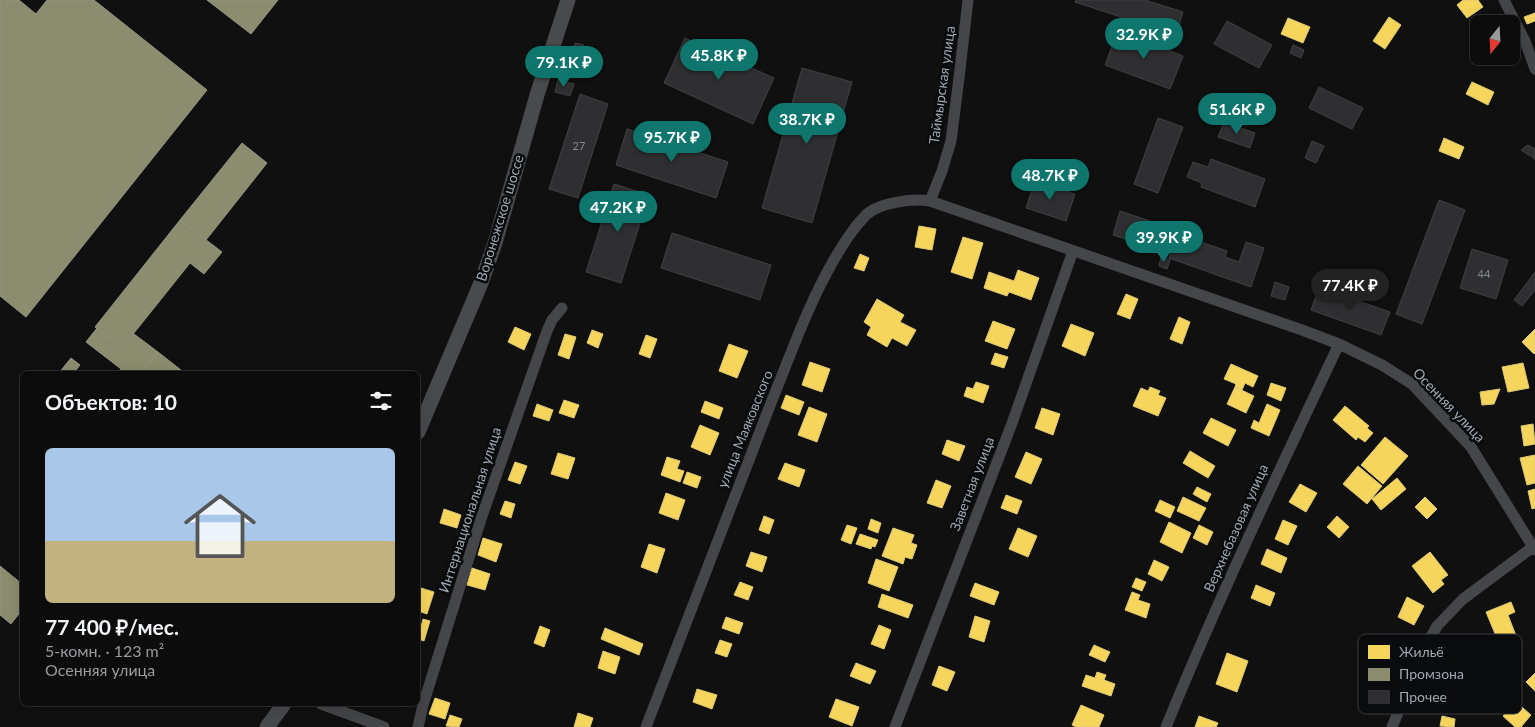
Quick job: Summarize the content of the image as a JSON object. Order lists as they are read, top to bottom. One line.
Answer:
{"streets":{"main road":["Воронежское шоссе"],"street":["Таймырская улица","Осенняя улица","улица Маяковского","Заветная улица","Интернациональная улица","Верхнебазовая улица"]},"crossings":[["Таймырская улица","Осенняя улица"],["Таймырская улица","улица Маяковского"],["Осенняя улица","улица Маяковского"],["Осенняя улица","Заветная улица"],["Осенняя улица","Верхнебазовая улица"]],"house_numbers":["27","44"],"legend":["Жильё","Промзона","Прочее"],"north":"bottom","page":{"price":["32.9K ₽","45.8K ₽","79.1K ₽","51.6K ₽","38.7K ₽","95.7K ₽","48.7K ₽","47.2K ₽","39.9K ₽","77.4K ₽"],"heading":"Объектов: 10","list":[{"name":"77 400 ₽/мес.","note":"5-комн. · 123 m² · Осенняя улица"}]}}
